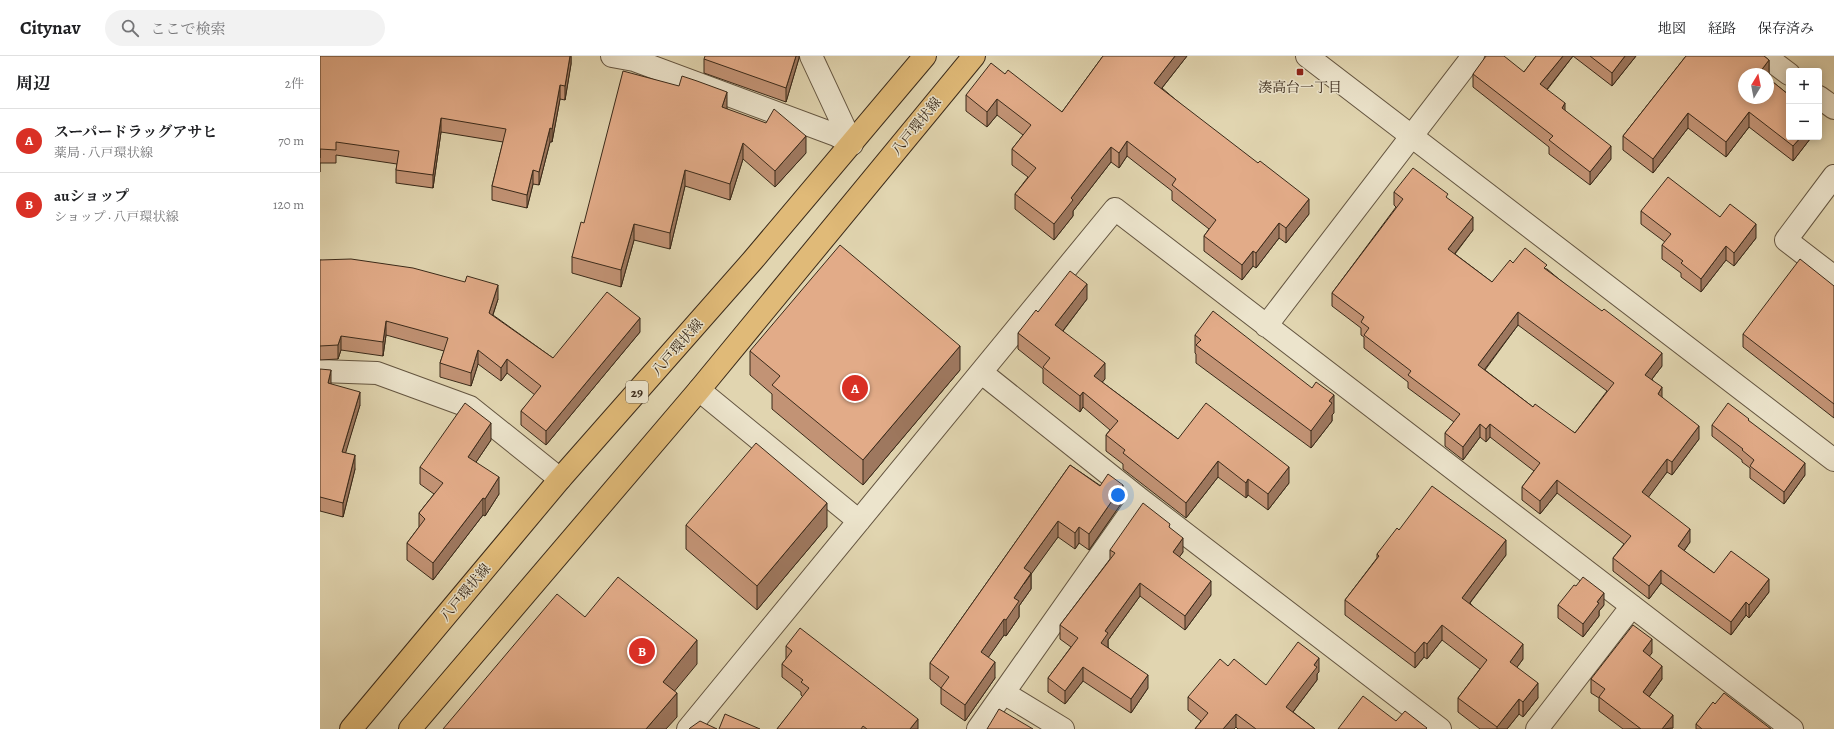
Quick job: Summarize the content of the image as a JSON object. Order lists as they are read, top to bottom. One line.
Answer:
{"streets":{"main road":["八戸環状線","29"]},"places":{"transit":["湊高台一丁目"]},"north":"top","page":{"header":"Citynav","search":"ここで検索","nav":["地図","経路","保存済み"],"heading":["周辺","2件"],"map_buttons":["+","−"],"list":[{"mark":"A","name":"スーパードラッグアサヒ","note":"薬局 · 八戸環状線","value":"70 m"},{"mark":"B","name":"auショップ","note":"ショップ · 八戸環状線","value":"120 m"}],"pins":["A","B"]}}
